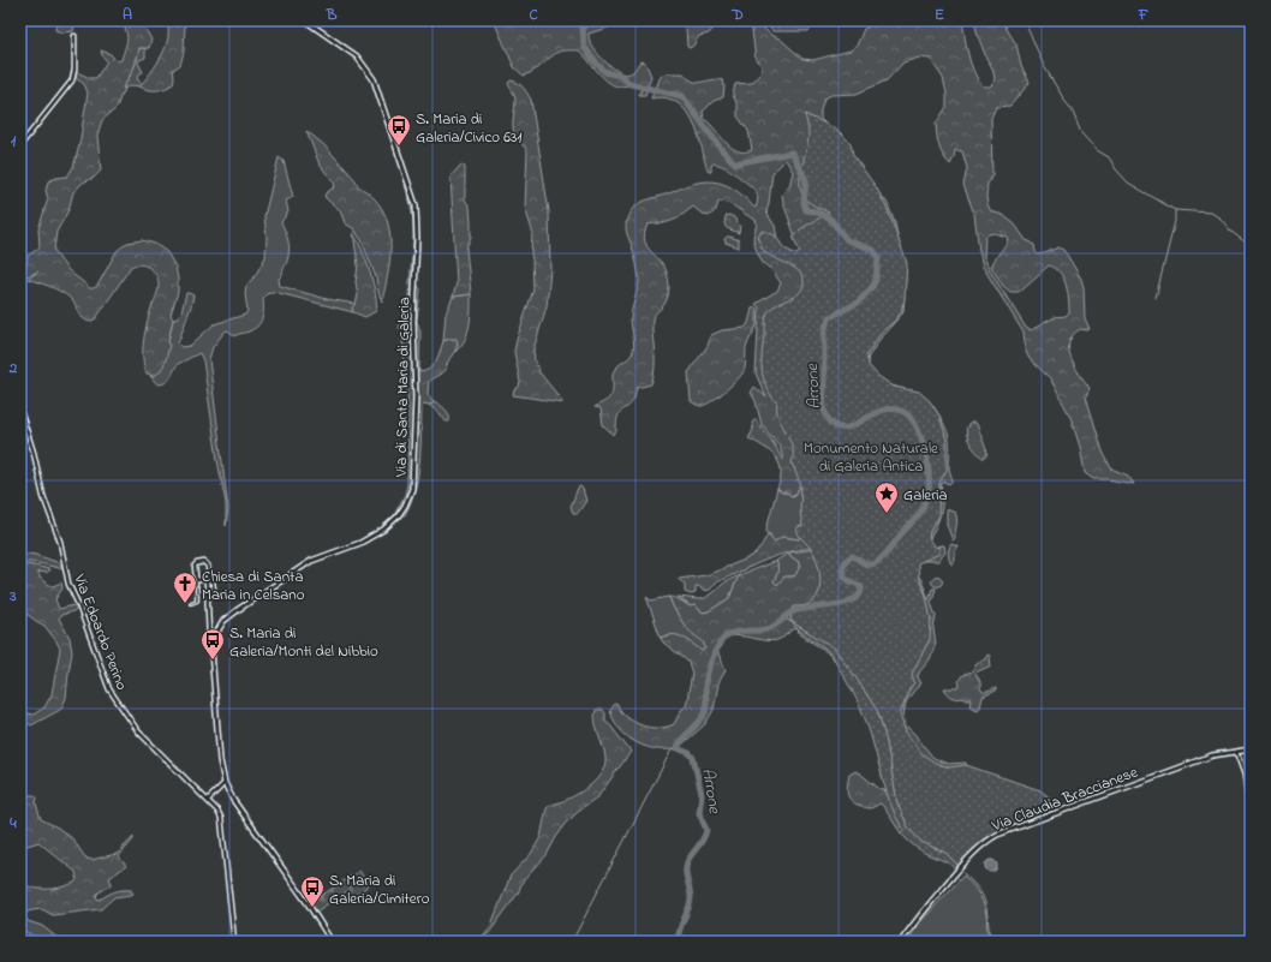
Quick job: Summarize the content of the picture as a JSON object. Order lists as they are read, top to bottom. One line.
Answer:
{"streets":{"street":["Via di Santa Maria di Galeria","Via Edoardo Perino","Via Claudia Braccianese"]},"water":["Arrone"],"parks":["Monumento Naturale di Galeria Antica"],"places":{"bus stop":["S. Maria di Galeria/Civico 631","S. Maria di Galeria/Monti del Nibbio","S. Maria di Galeria/Cimitero"],"place":["Galeria"],"church":["Chiesa di Santa Maria in Celsano"]},"grid":{"columns":["A","B","C","D","E","F"],"rows":["1","2","3","4"]}}
